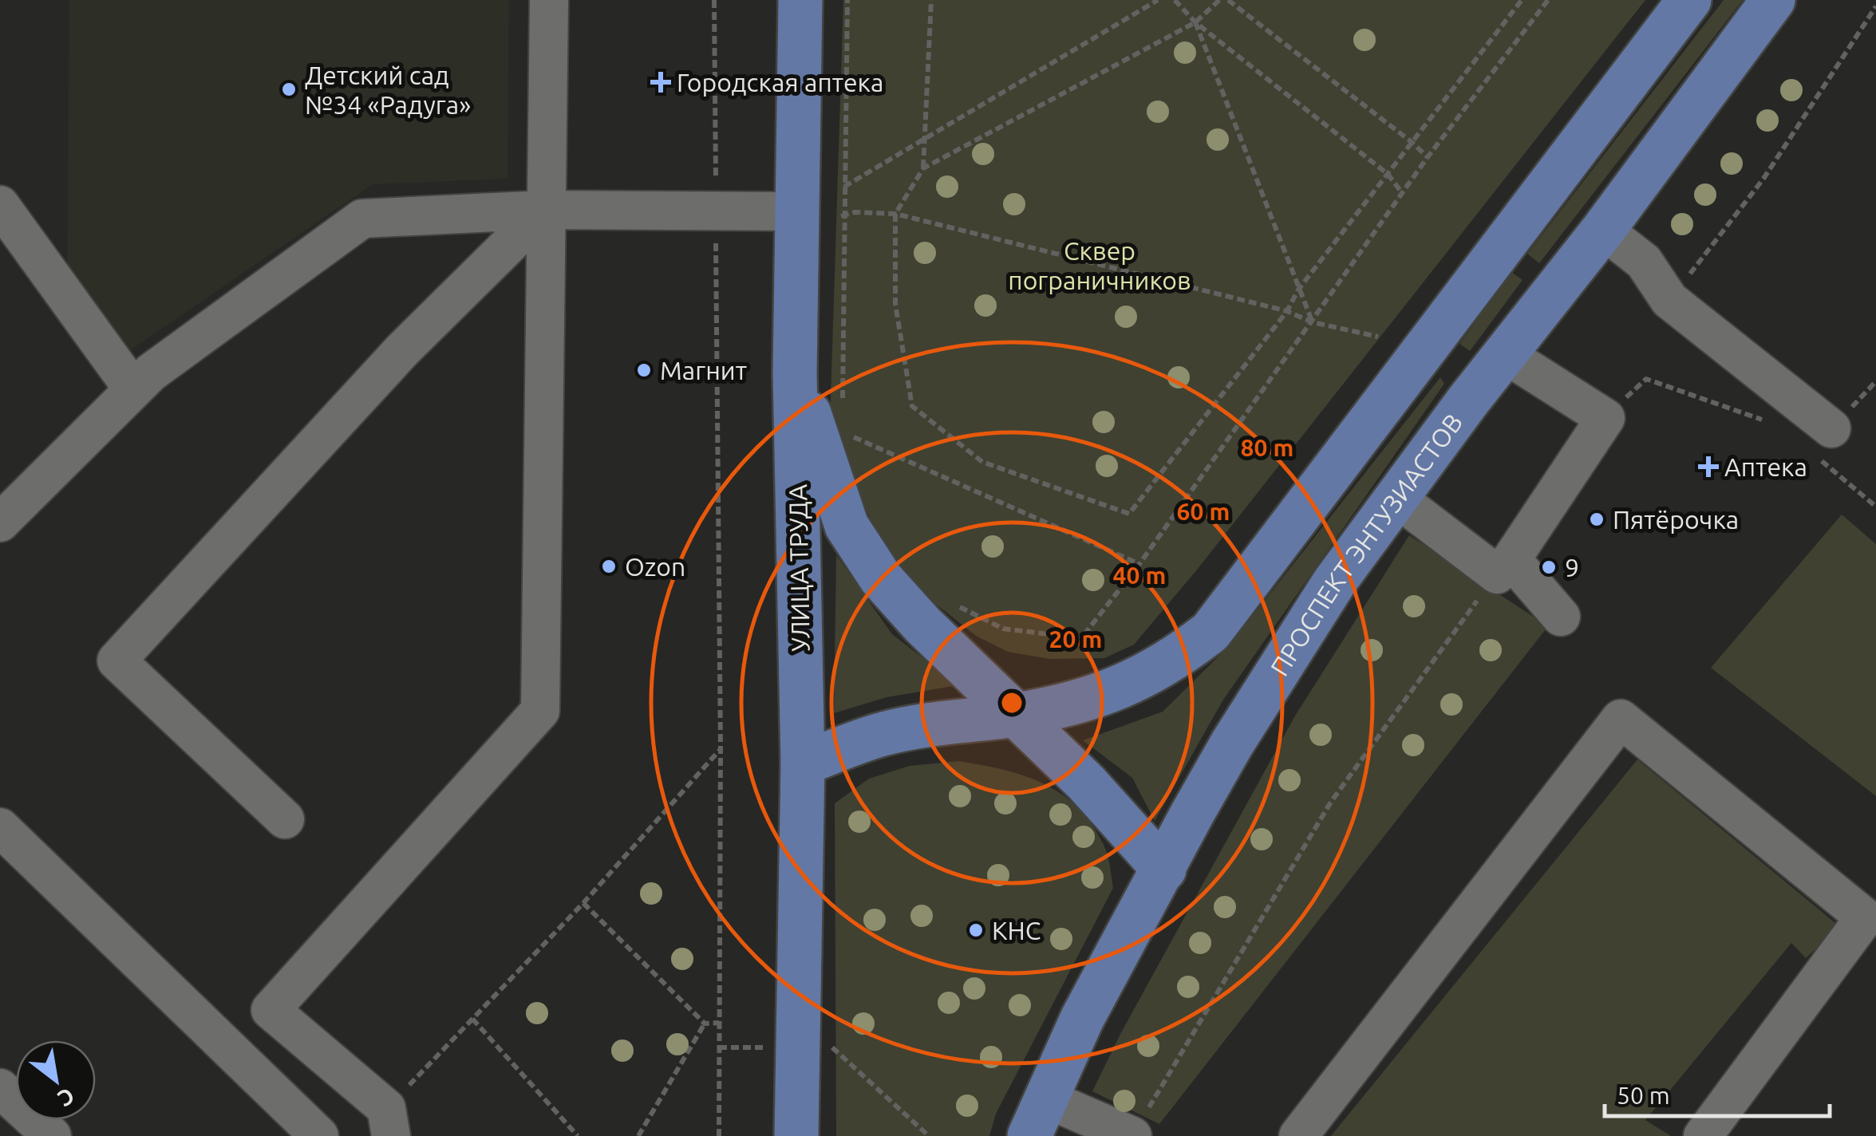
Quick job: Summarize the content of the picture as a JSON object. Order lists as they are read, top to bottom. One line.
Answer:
{"streets":{"main road":["ПРОСПЕКТ ЭНТУЗИАСТОВ","УЛИЦА ТРУДА"]},"parks":["Сквер пограничников"],"places":{"health":["Городская аптека","Аптека"],"other":["Детский сад №34 «Радуга»","Магнит","Пятёрочка","Ozon","9","КНС"]},"scale_bar":"50 m","north":"bottom right","rings":["80 m","60 m","40 m","20 m"]}
